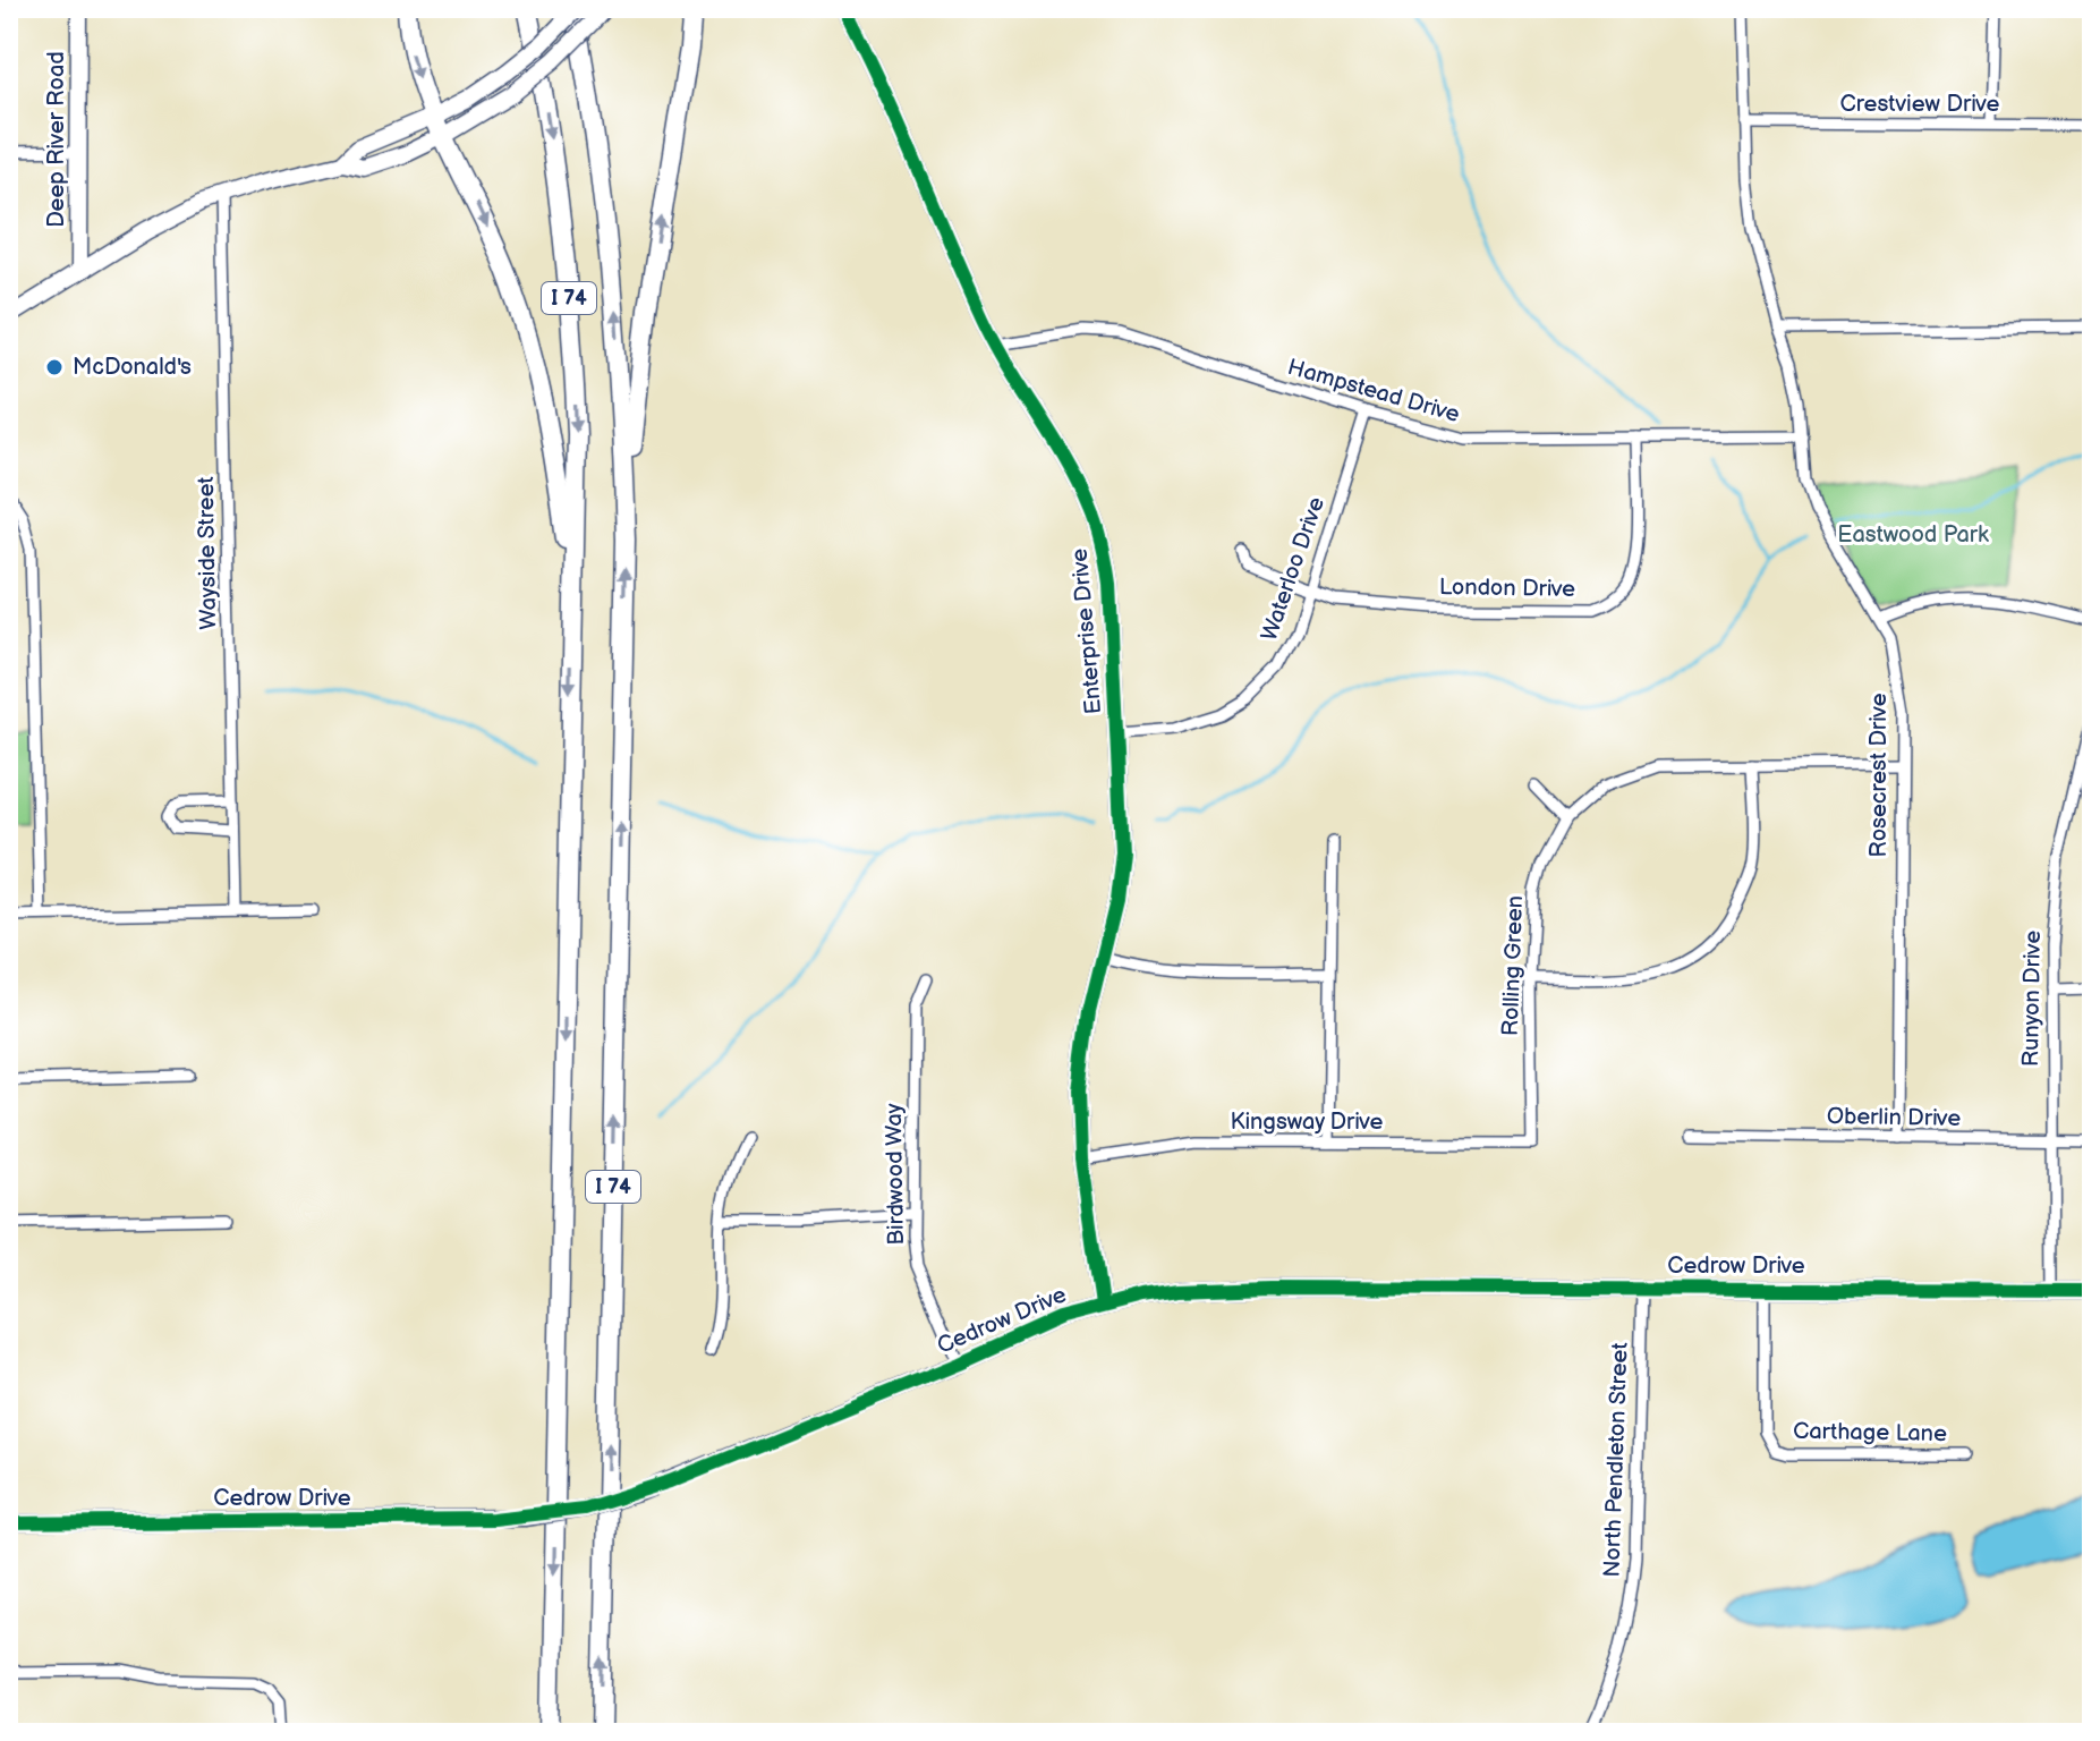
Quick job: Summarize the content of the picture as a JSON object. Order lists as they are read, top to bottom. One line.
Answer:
{"streets":{"highway":["I 74"],"street":["Crestview Drive","Deep River Road","Hampstead Drive","Wayside Street","Waterloo Drive","London Drive","Enterprise Drive","Rosecrest Drive","Rolling Green","Runyon Drive","Oberlin Drive","Kingsway Drive","Birdwood Way","Cedrow Drive","Carthage Lane","North Pendleton Street"]},"crossings":[["Crestview Drive","Rosecrest Drive"],["Hampstead Drive","Waterloo Drive"],["Hampstead Drive","London Drive"],["Hampstead Drive","Enterprise Drive"],["Hampstead Drive","Rosecrest Drive"],["Waterloo Drive","London Drive"],["Waterloo Drive","Enterprise Drive"],["Enterprise Drive","Kingsway Drive"],["Enterprise Drive","Cedrow Drive"],["Rosecrest Drive","Rolling Green"],["Rosecrest Drive","Oberlin Drive"],["Rolling Green","Kingsway Drive"],["Runyon Drive","Oberlin Drive"],["Runyon Drive","Cedrow Drive"],["Birdwood Way","Cedrow Drive"],["Cedrow Drive","Carthage Lane"],["Cedrow Drive","North Pendleton Street"]],"parks":["Eastwood Park"],"places":["McDonald's"]}
